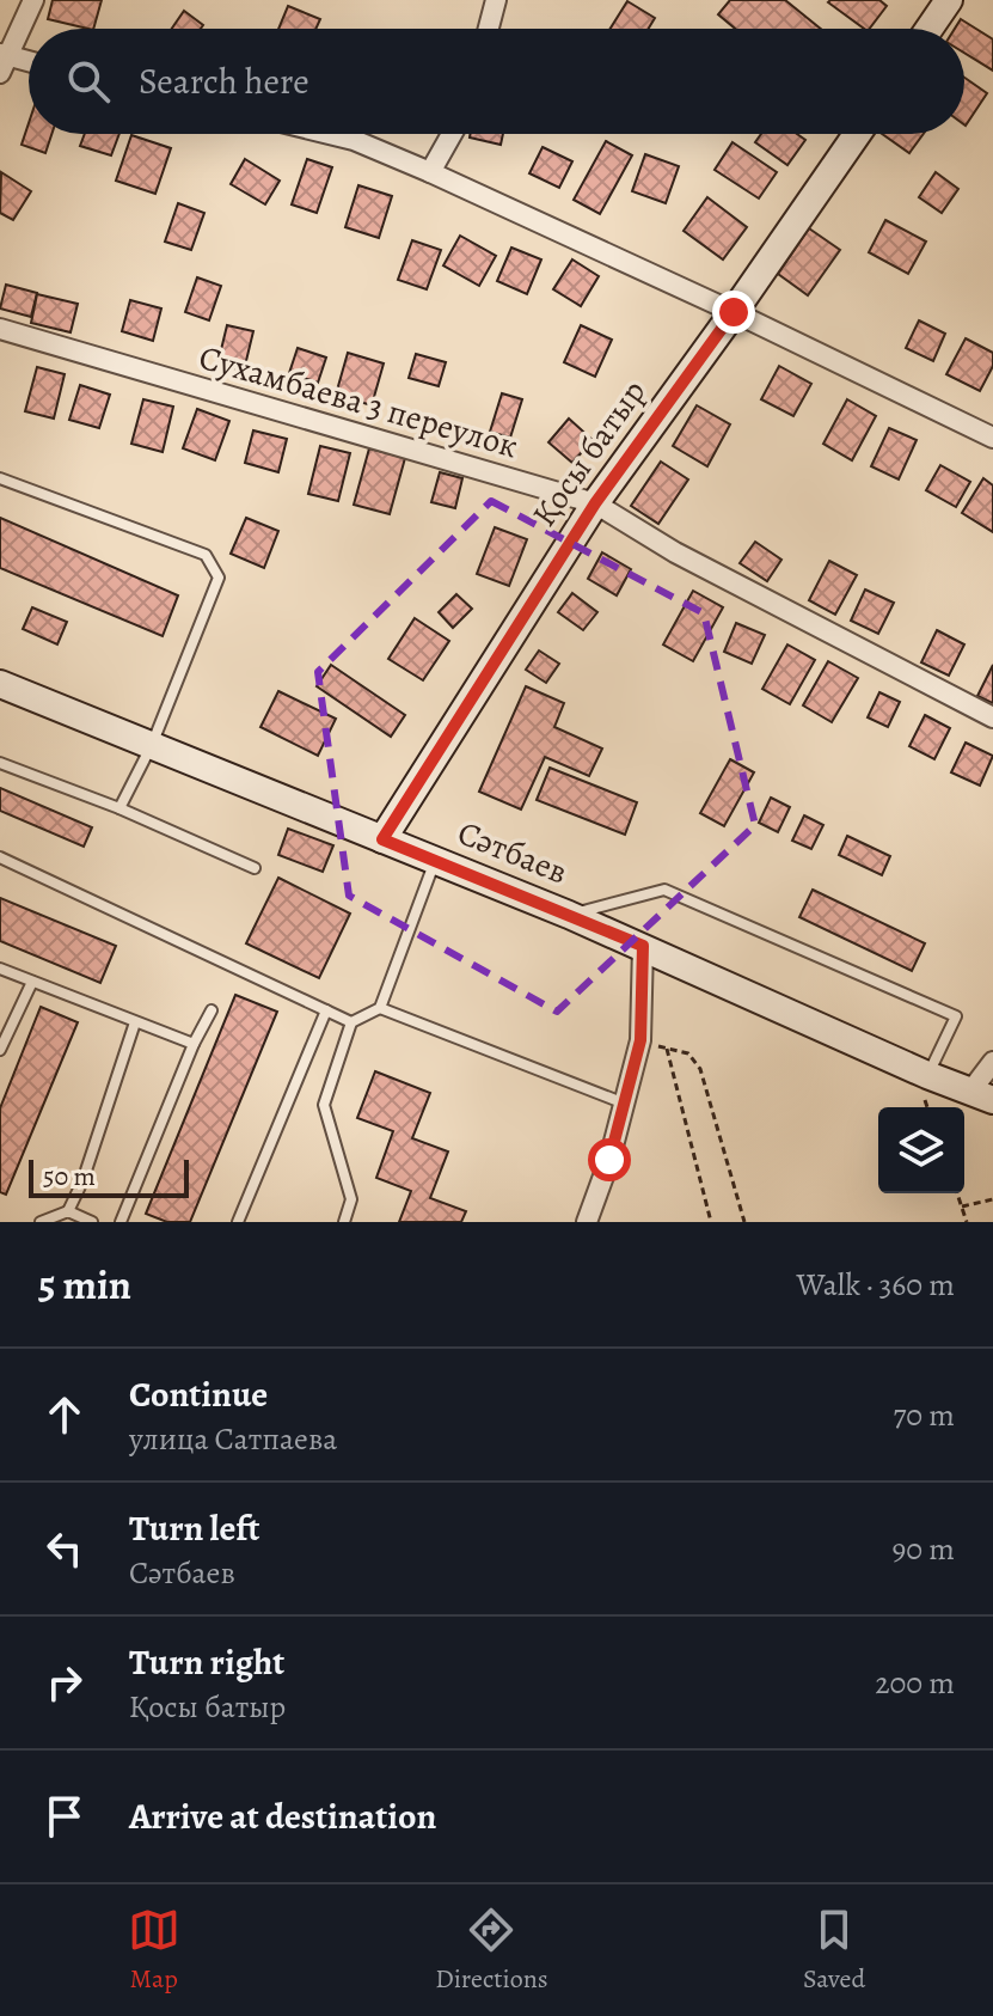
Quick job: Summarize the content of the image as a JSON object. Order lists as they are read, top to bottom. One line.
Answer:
{"streets":{"street":["Сухамбаева 3 переулок","Қосы батыр","Сәтбаев"]},"crossings":[["Сухамбаева 3 переулок","Қосы батыр"],["Қосы батыр","Сәтбаев"]],"scale_bar":"50 m","page":{"search":"Search here","scale":"50 m","heading":["5 min","Walk · 360 m"],"list":[["Continue","улица Сатпаева","70 m"],["Turn left","Сәтбаев","90 m"],["Turn right","Қосы батыр","200 m"],"Arrive at destination"],"nav":["Map","Directions","Saved"]}}
